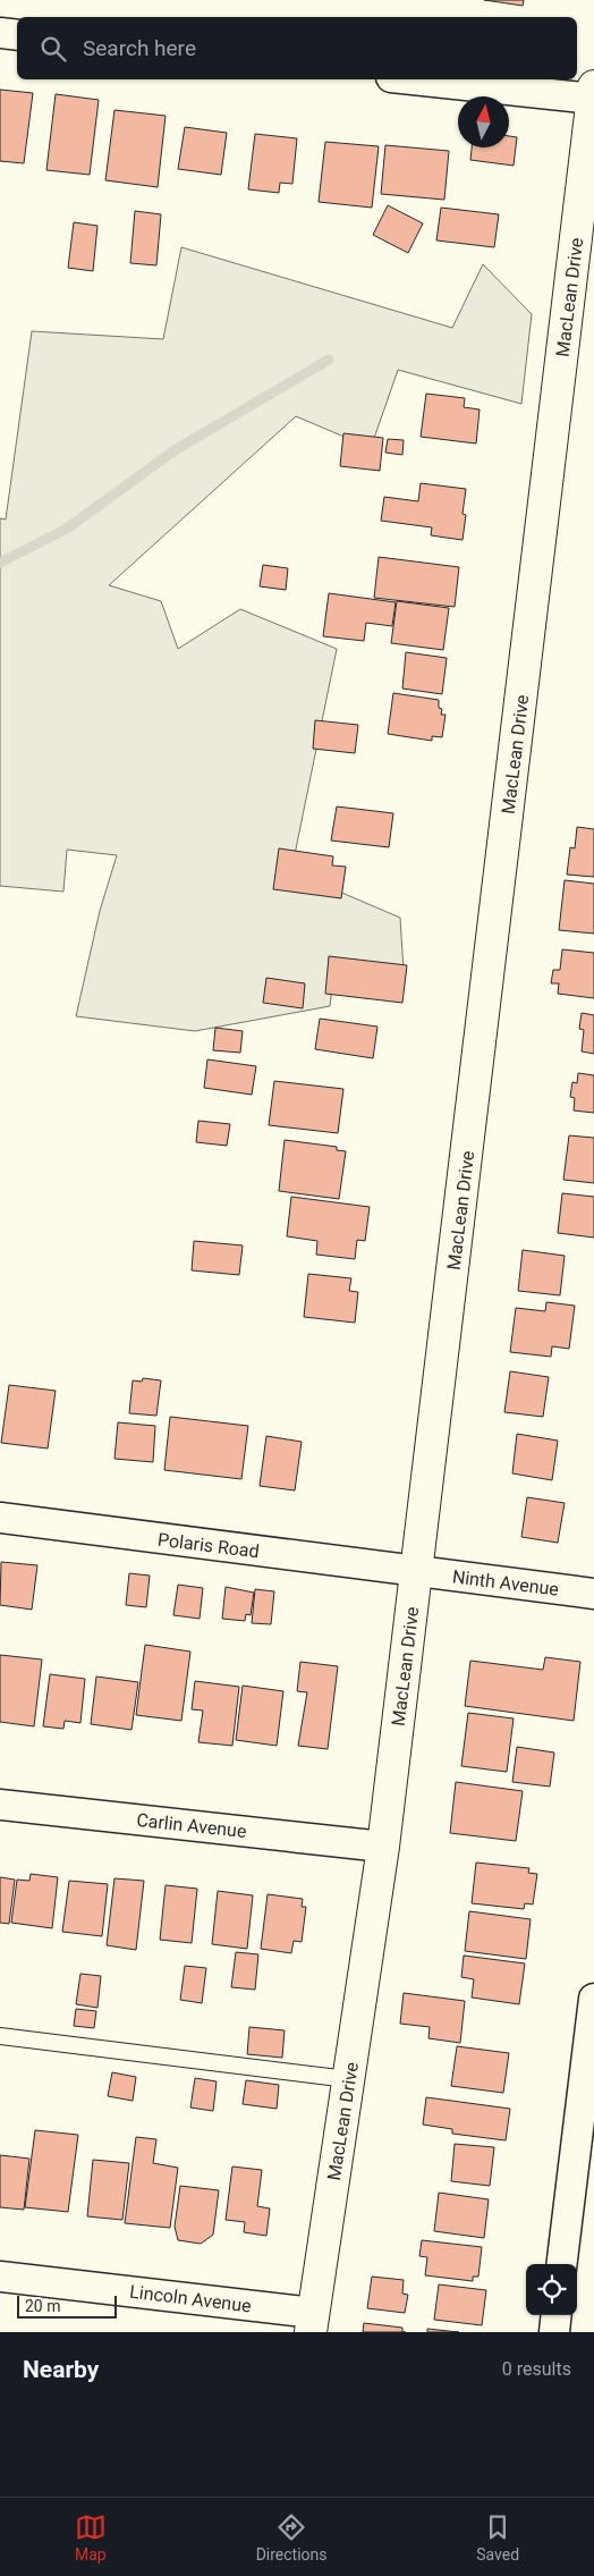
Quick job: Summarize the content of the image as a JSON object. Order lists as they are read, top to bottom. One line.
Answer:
{"streets":{"street":["MacLean Drive","Polaris Road","Ninth Avenue","Carlin Avenue","Lincoln Avenue"]},"crossings":[["MacLean Drive","Polaris Road"],["MacLean Drive","Ninth Avenue"],["MacLean Drive","Carlin Avenue"],["MacLean Drive","Lincoln Avenue"],["Polaris Road","Ninth Avenue"]],"scale_bar":"20 m","north":"top","page":{"search":"Search here","scale":"20 m","heading":["Nearby","0 results"],"nav":["Map","Directions","Saved"]}}
